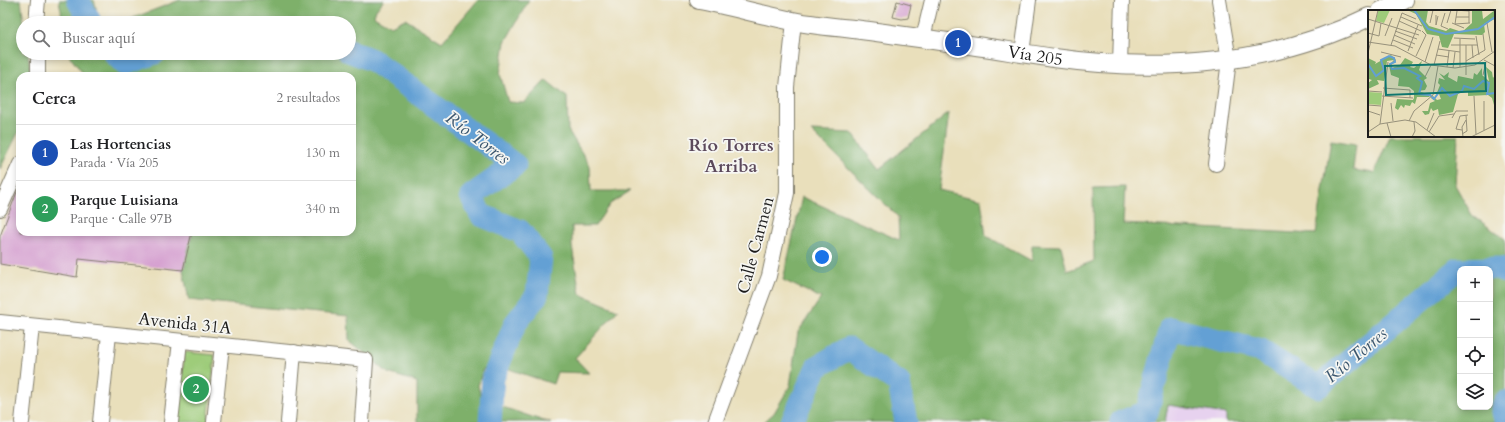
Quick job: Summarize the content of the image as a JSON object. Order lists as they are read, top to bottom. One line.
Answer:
{"streets":{"main road":["Vía 205"],"street":["Calle Carmen","Avenida 31A"]},"crossings":[["Vía 205","Calle Carmen"]],"districts":["Río Torres Arriba"],"water":["Río Torres"],"page":{"search":"Buscar aquí","pins":["1","2"],"heading":["Cerca","2 resultados"],"list":[{"mark":"1","name":"Las Hortencias","note":"Parada · Vía 205","value":"130 m"},{"mark":"2","name":"Parque Luisiana","note":"Parque · Calle 97B","value":"340 m"}],"map_buttons":["+","−"]}}
